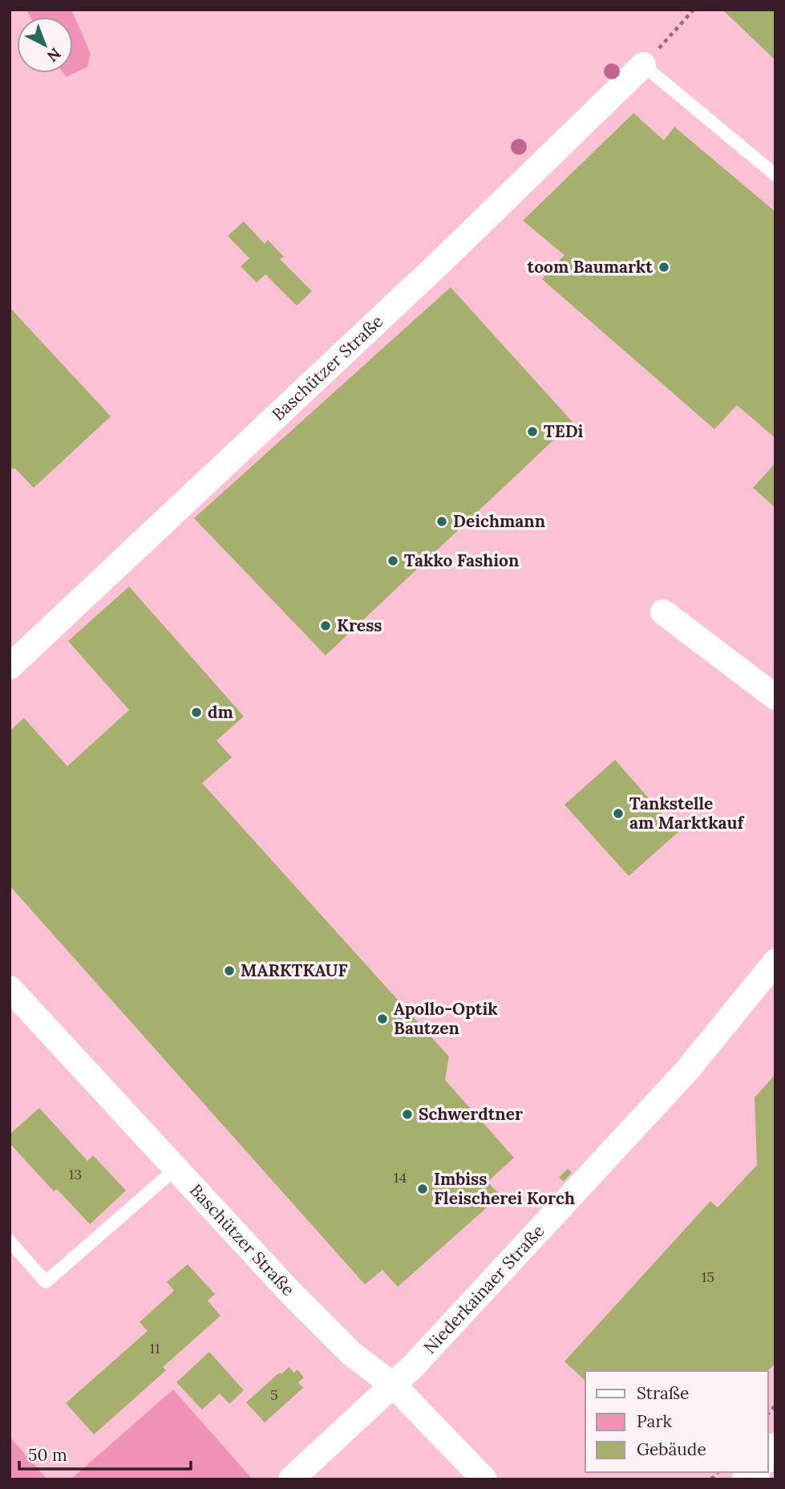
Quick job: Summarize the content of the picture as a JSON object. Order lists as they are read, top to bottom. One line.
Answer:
{"streets":{"street":["Baschützer Straße","Niederkainaer Straße"]},"crossings":[["Baschützer Straße","Niederkainaer Straße"]],"places":["toom Baumarkt","TEDi","Deichmann","Takko Fashion","Kress","dm","Tankstelle am Marktkauf","MARKTKAUF","Apollo-Optik Bautzen","Schwerdtner","Imbiss Fleischerei Korch"],"house_numbers":["13","14","15","11","5"],"legend":["Straße","Park","Gebäude"],"scale_bar":"50 m","north":"bottom right"}
